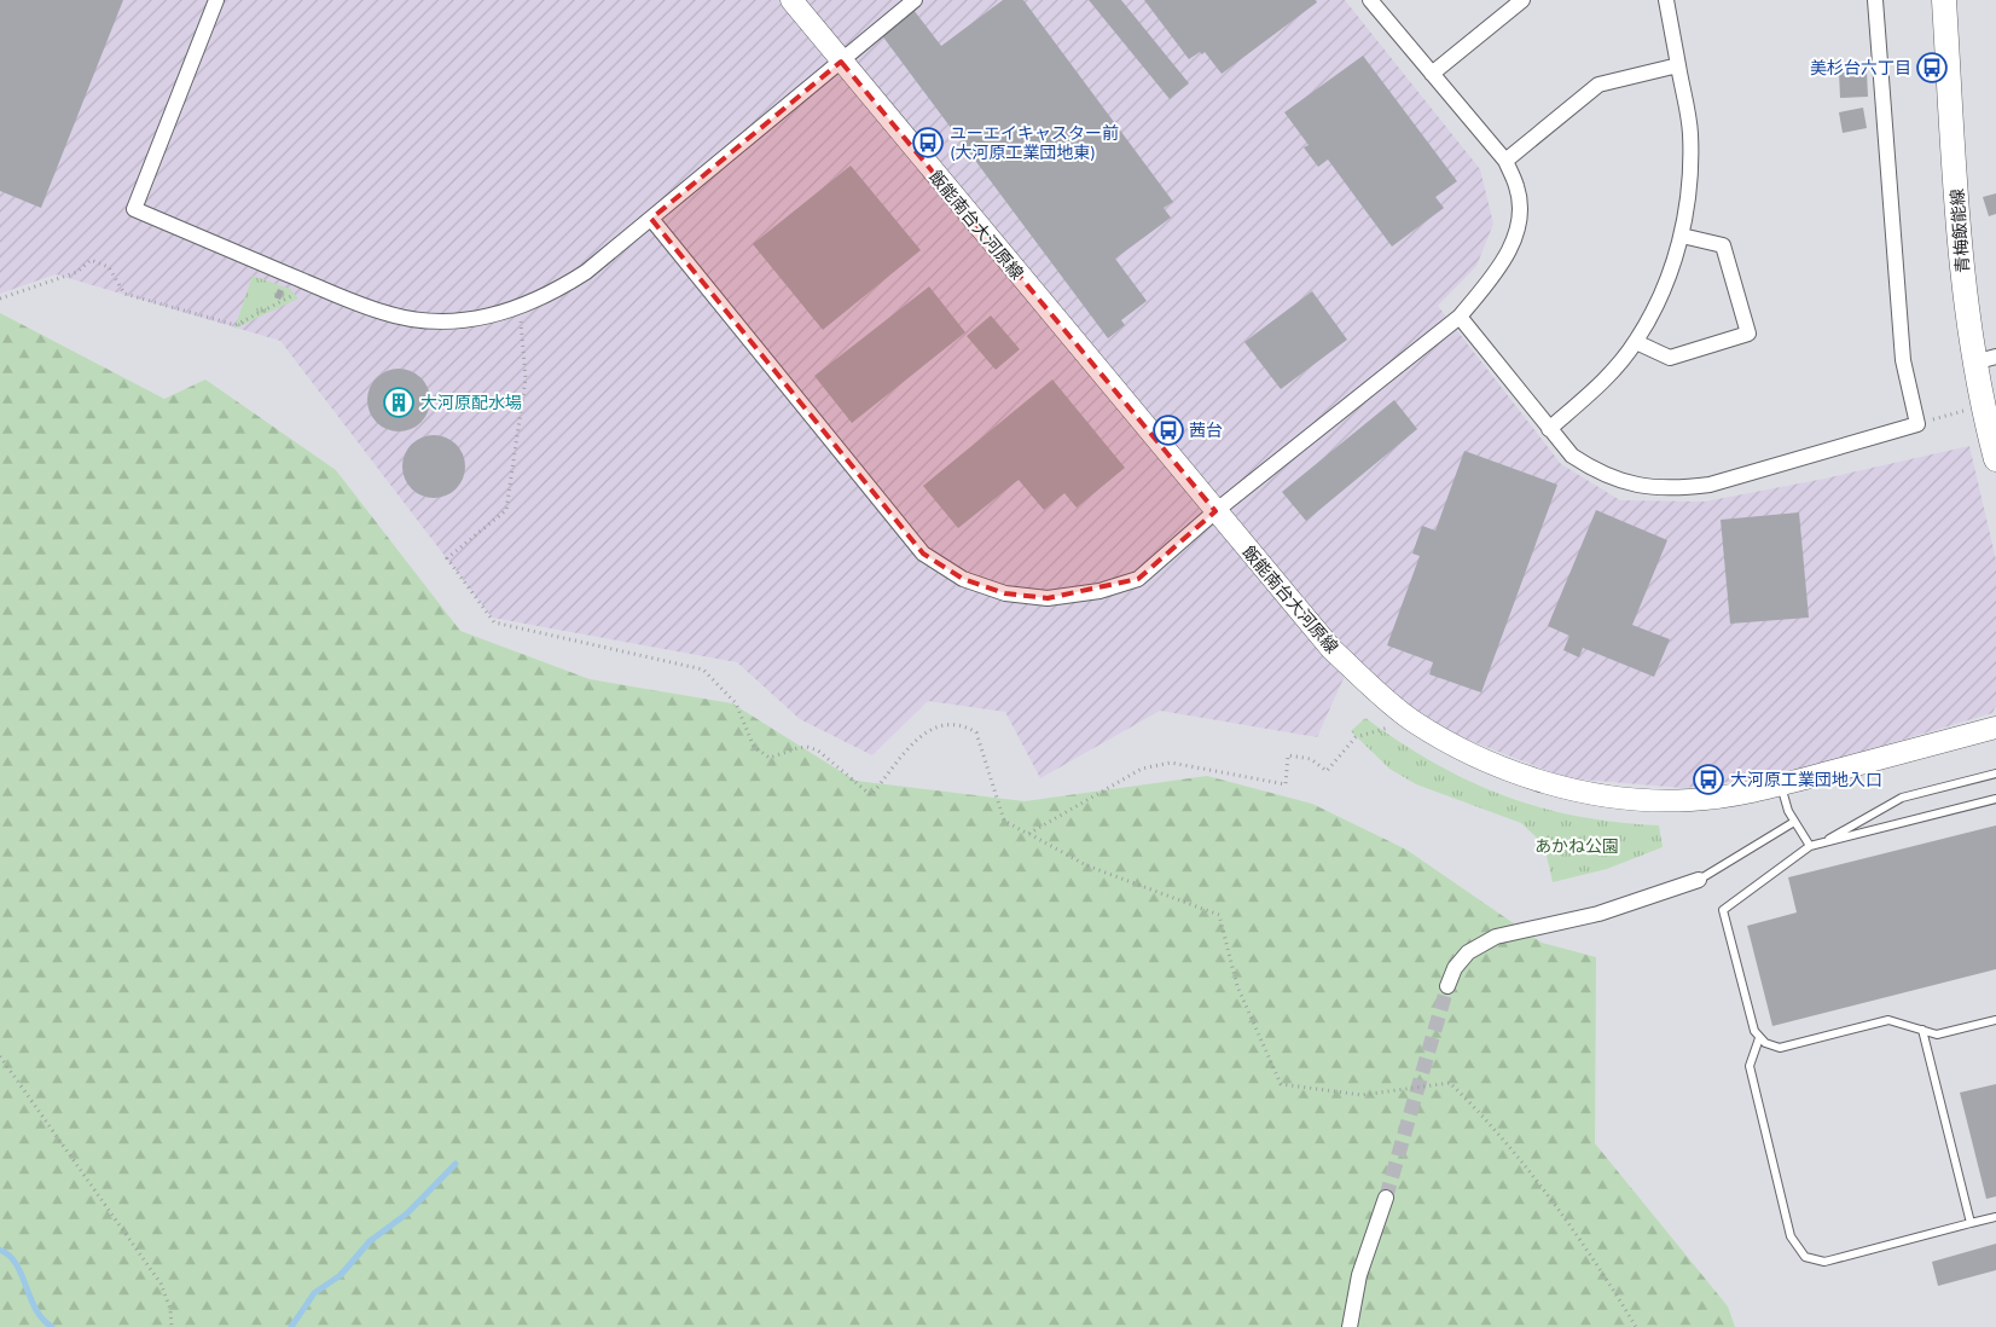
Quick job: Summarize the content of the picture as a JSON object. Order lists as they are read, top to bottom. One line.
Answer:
{"streets":{"main road":["青梅飯能線"],"street":["飯能南台大河原線"]},"parks":["あかね公園"],"places":{"bus stop":["美杉台六丁目","ユーエイキャスター前 (大河原工業団地東)","茜台","大河原工業団地入口"],"building":["大河原配水場"]}}
